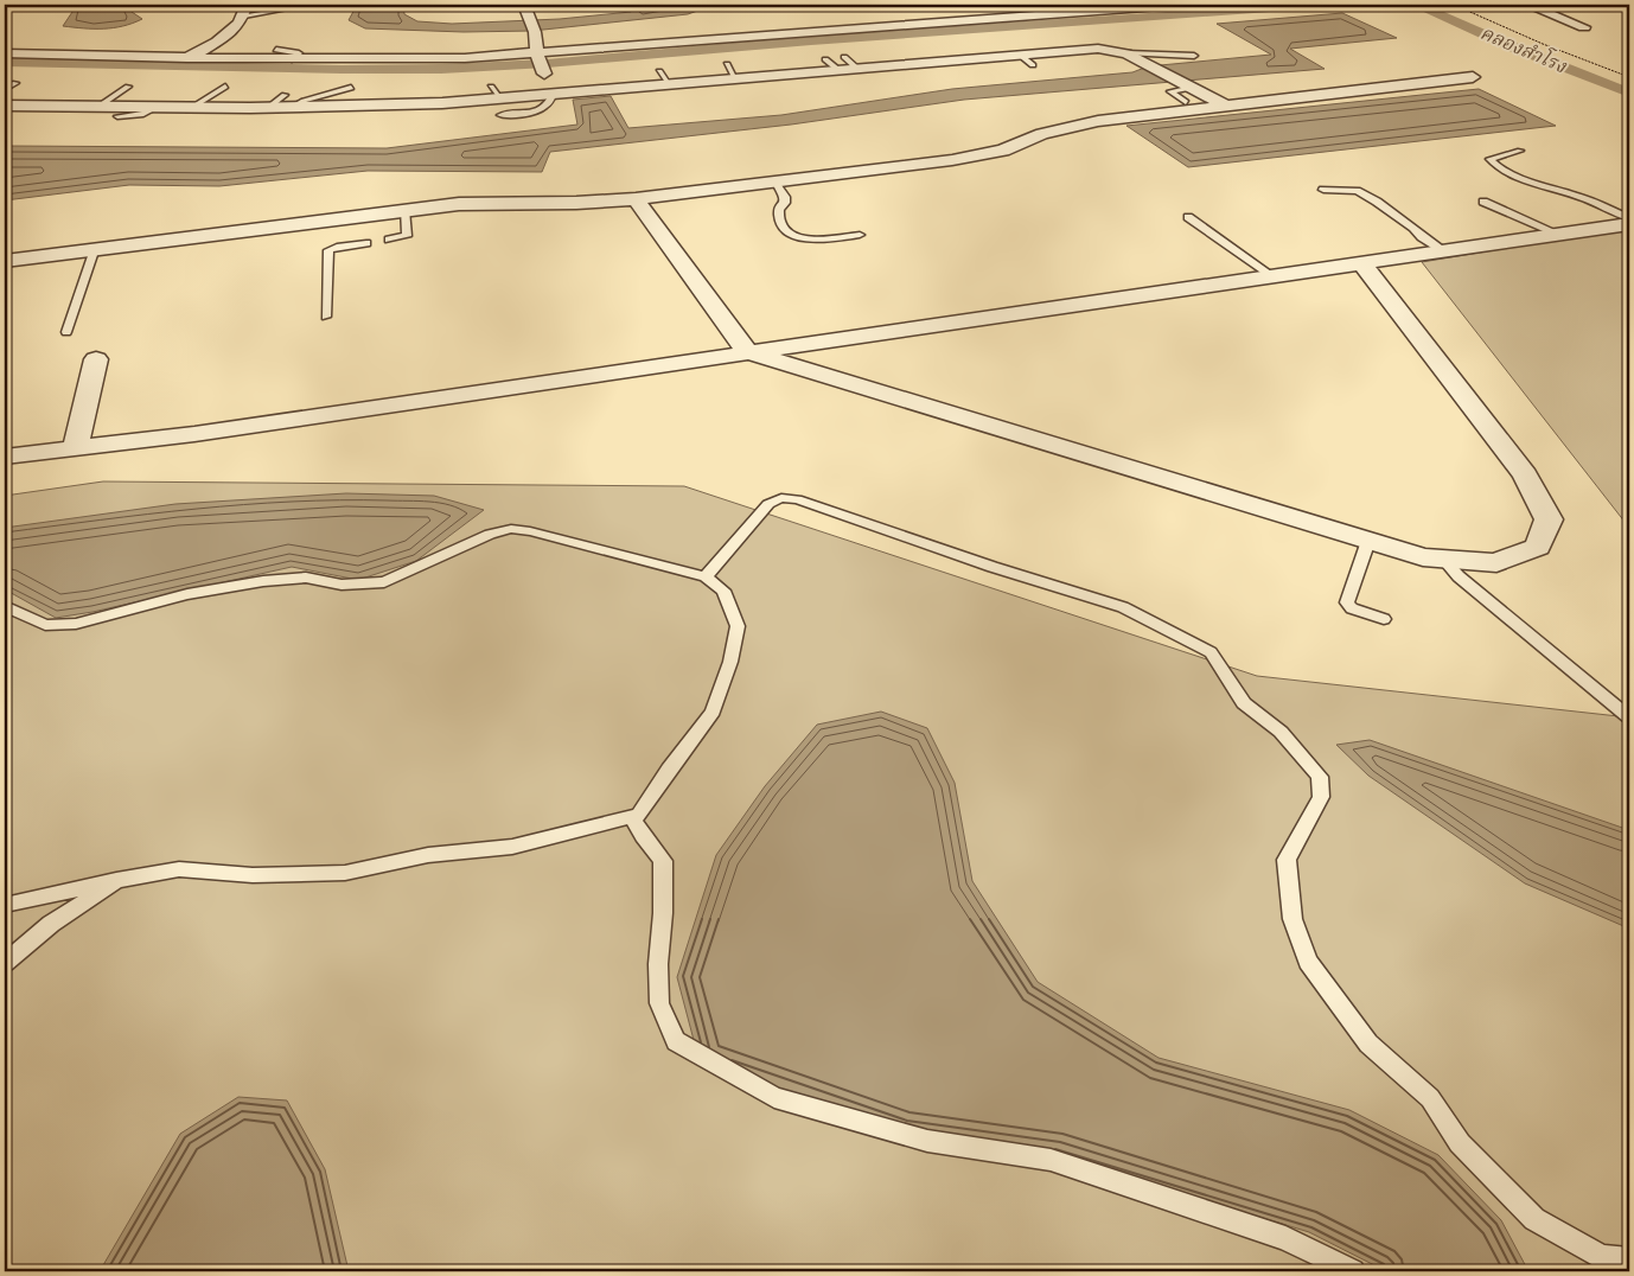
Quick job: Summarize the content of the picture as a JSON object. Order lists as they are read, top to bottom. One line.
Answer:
{"water":["คลองสำโรง"]}
